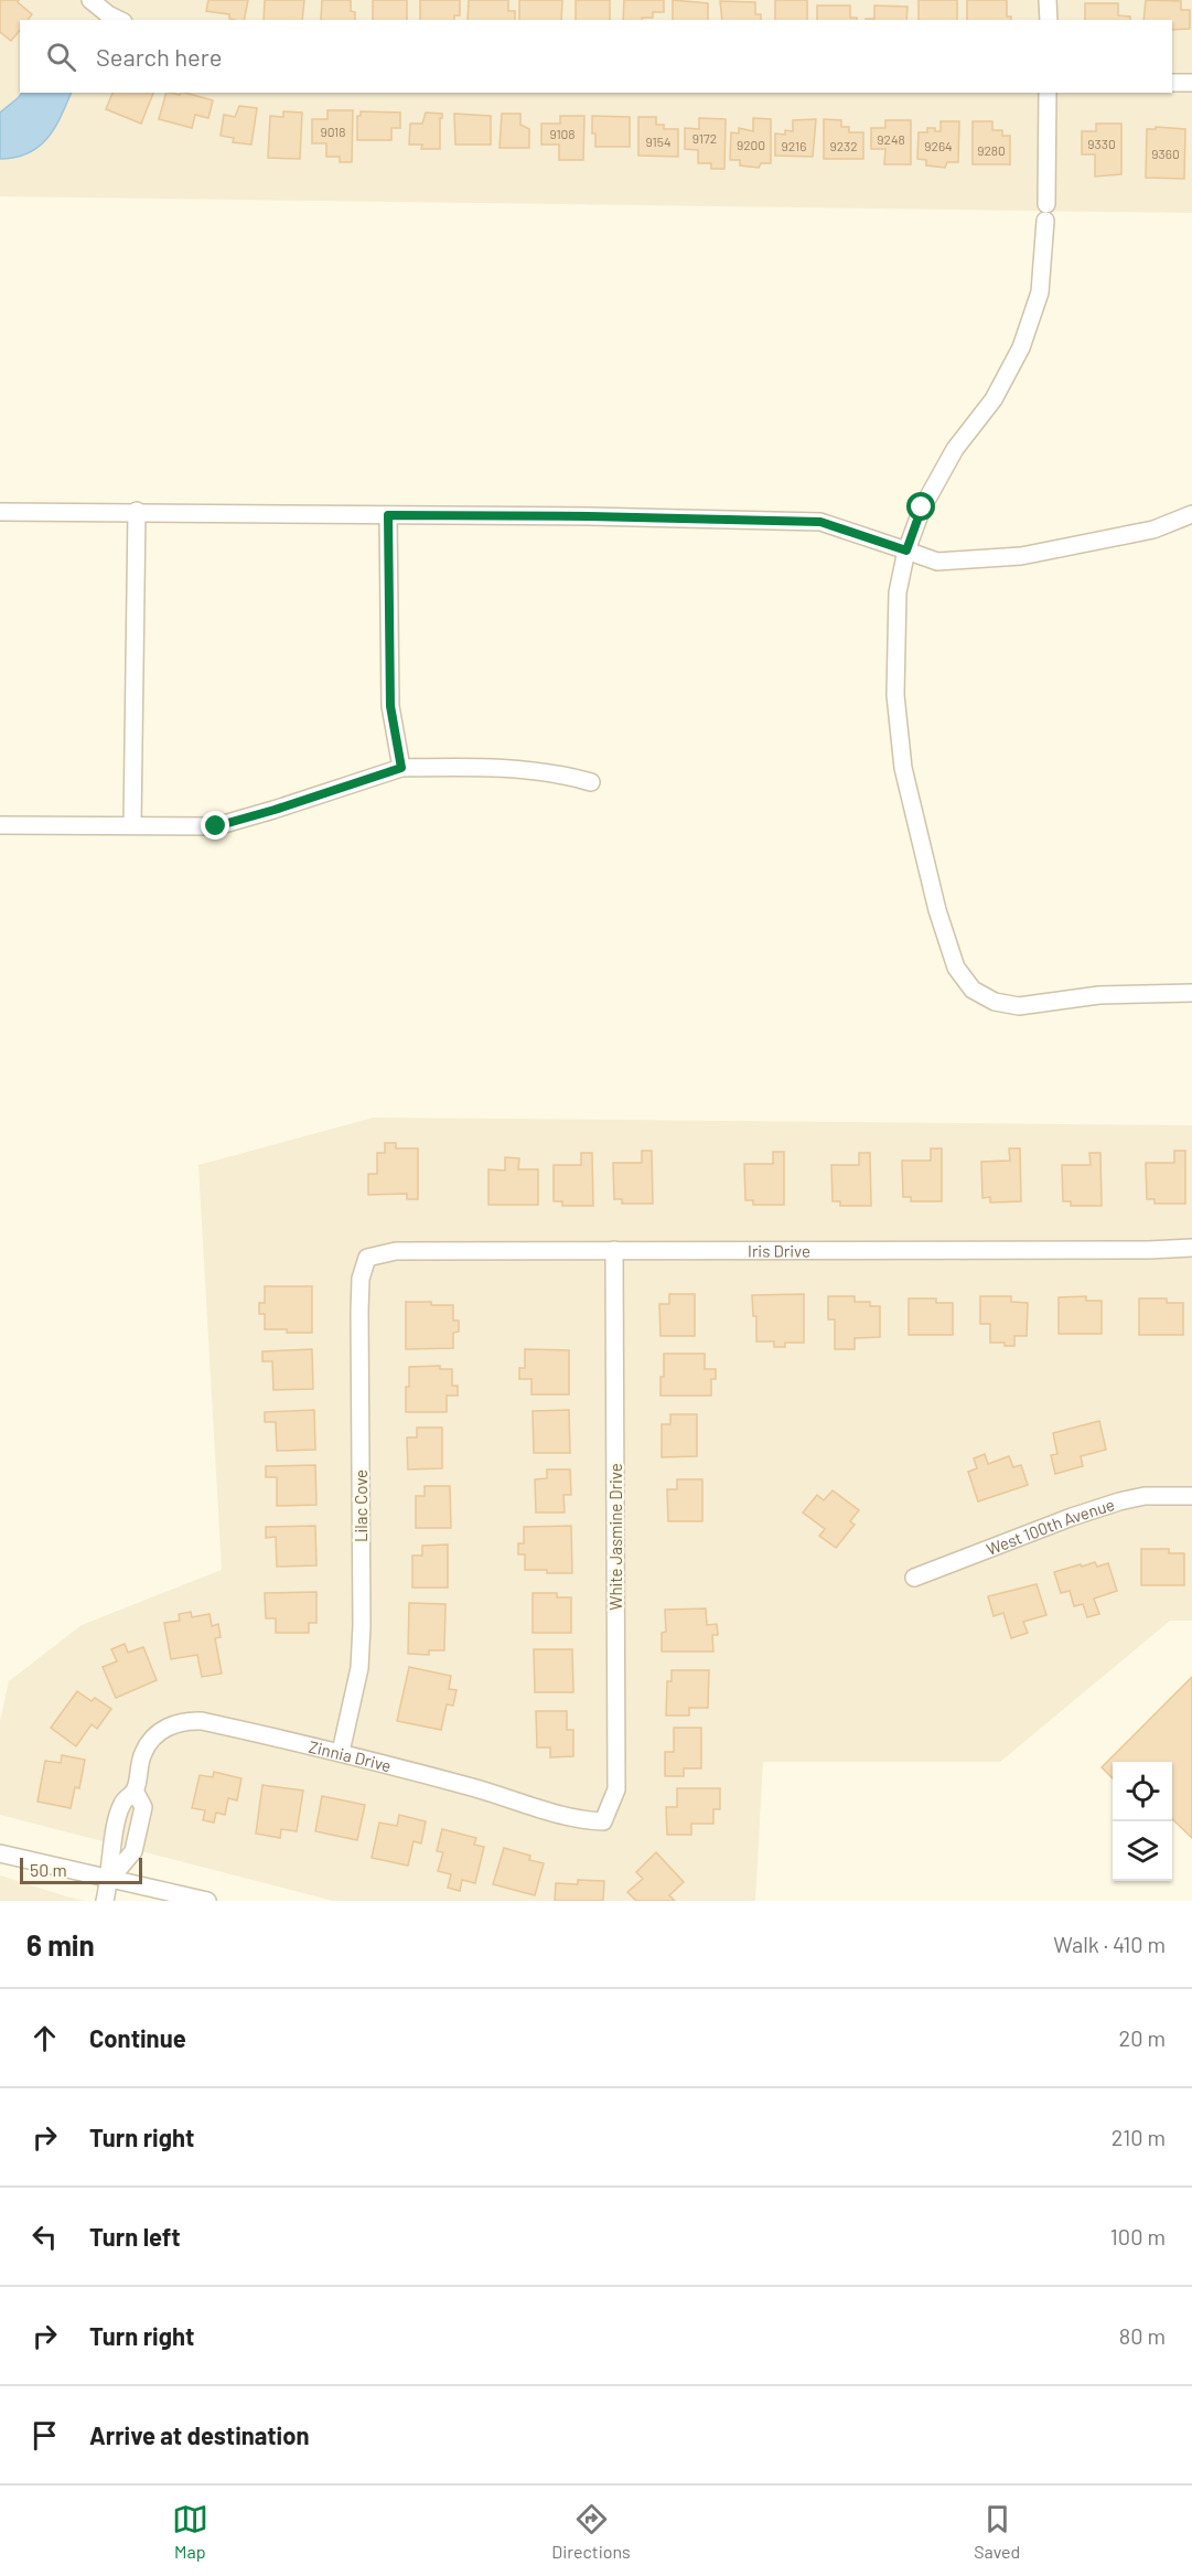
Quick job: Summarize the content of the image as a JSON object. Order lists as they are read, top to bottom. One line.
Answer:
{"streets":{"street":["Iris Drive","Lilac Cove","West 100th Avenue","White Jasmine Drive","Zinnia Drive"]},"crossings":[["Iris Drive","Lilac Cove"],["Iris Drive","White Jasmine Drive"],["Lilac Cove","Zinnia Drive"],["White Jasmine Drive","Zinnia Drive"]],"house_numbers":["9018","9108","9172","9248","9154","9330","9200","9216","9232","9264","9280","9360"],"scale_bar":"50 m","page":{"search":"Search here","scale":"50 m","heading":["6 min","Walk · 410 m"],"list":[["Continue","20 m"],["Turn right","210 m"],["Turn left","100 m"],["Turn right","80 m"],"Arrive at destination"],"nav":["Map","Directions","Saved"]}}
